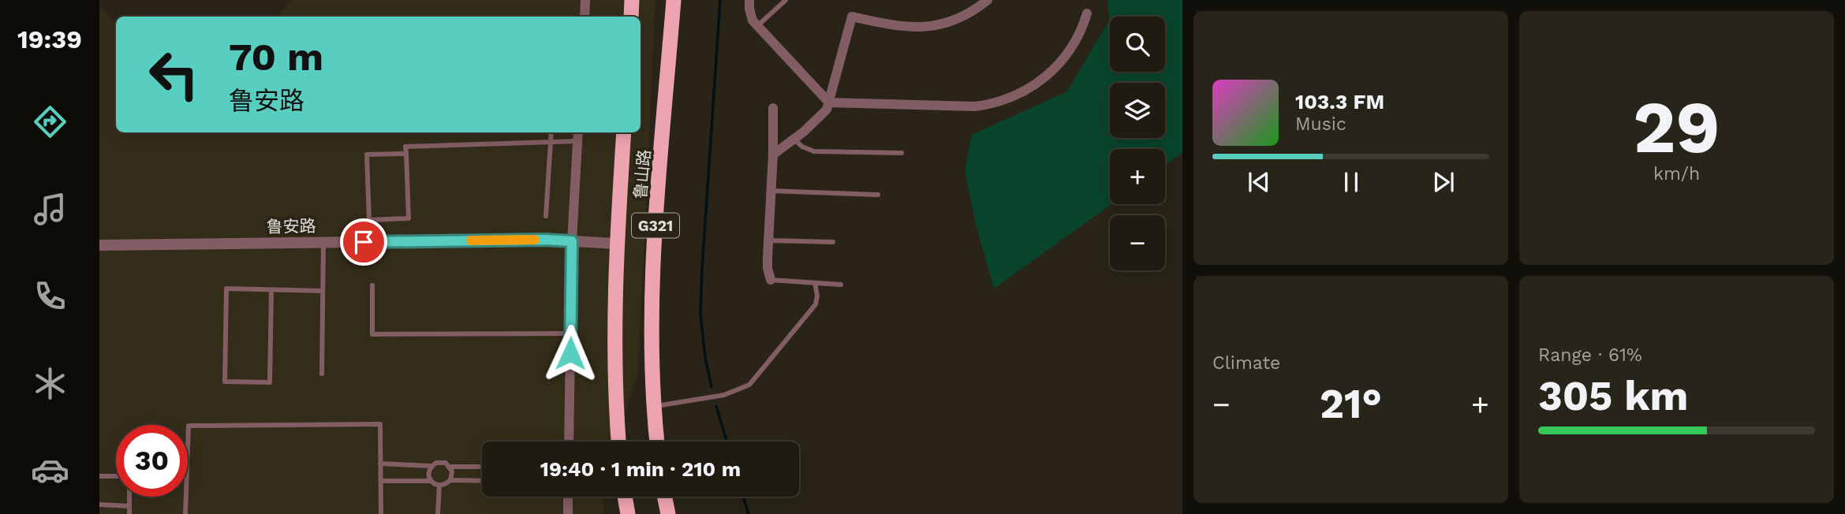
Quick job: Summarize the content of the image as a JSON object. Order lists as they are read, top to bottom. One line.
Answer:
{"streets":{"highway":["鲁山路","G321"],"street":["鲁安路"]},"crossings":[["鲁山路","鲁安路"]],"page":{"tabs":"19:39","tile":[["29","km/h"],"Climate",["Range · 61%","305 km"]],"map_buttons":["+","−"],"turn":["70 m","鲁安路"],"song":["103.3 FM","Music"],"heat":["−","21°","+"],"limit":"30","trip":"19:40 · 1 min · 210 m"}}
